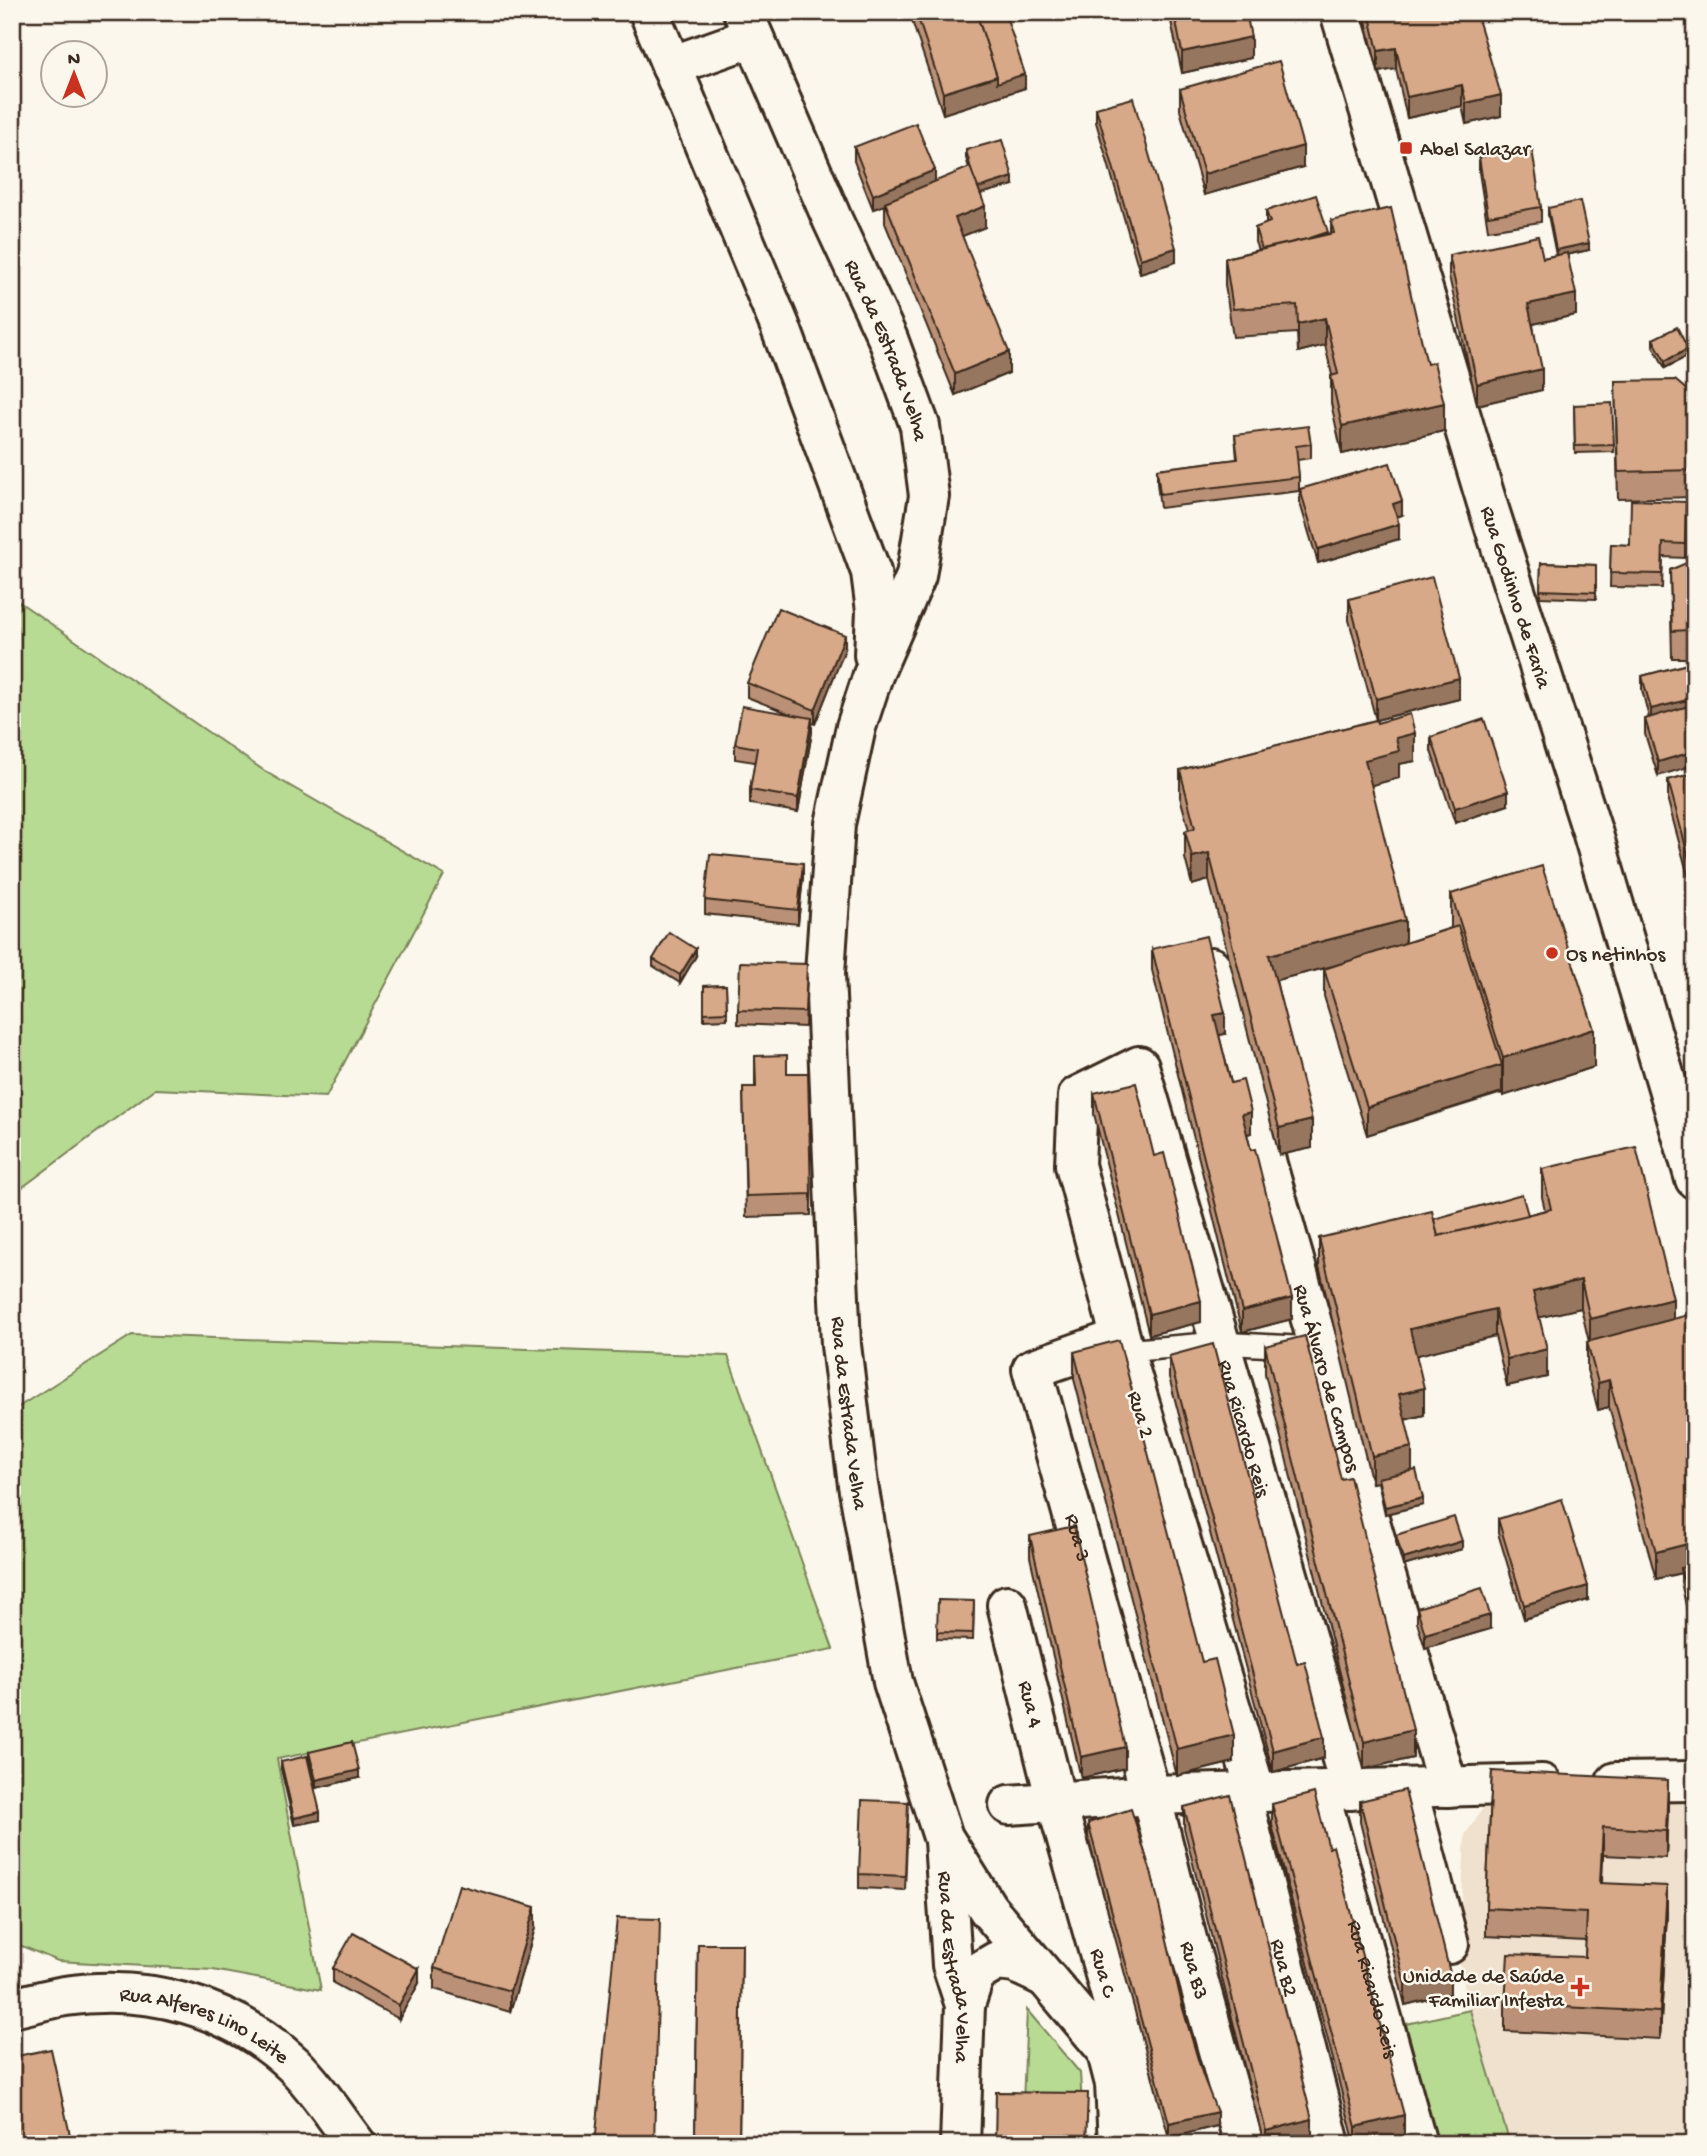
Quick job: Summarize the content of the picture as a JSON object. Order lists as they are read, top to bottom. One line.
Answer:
{"streets":{"street":["Rua da Estrada Velha","Rua Godinho de Faria","Rua Álvaro de Campos","Rua 2","Rua Ricardo Reis","Rua 3","Rua 4","Rua B2","Rua B3","Rua C","Rua Alferes Lino Leite"]},"crossings":[["Rua 2","Rua Ricardo Reis"],["Rua 2","Rua 3"],["Rua 2","Rua B2"],["Rua 3","Rua B3"],["Rua 4","Rua C"]],"places":{"transit":["Abel Salazar"],"other":["Os netinhos"],"health":["Unidade de Saúde Familiar Infesta"]},"north":"top"}
